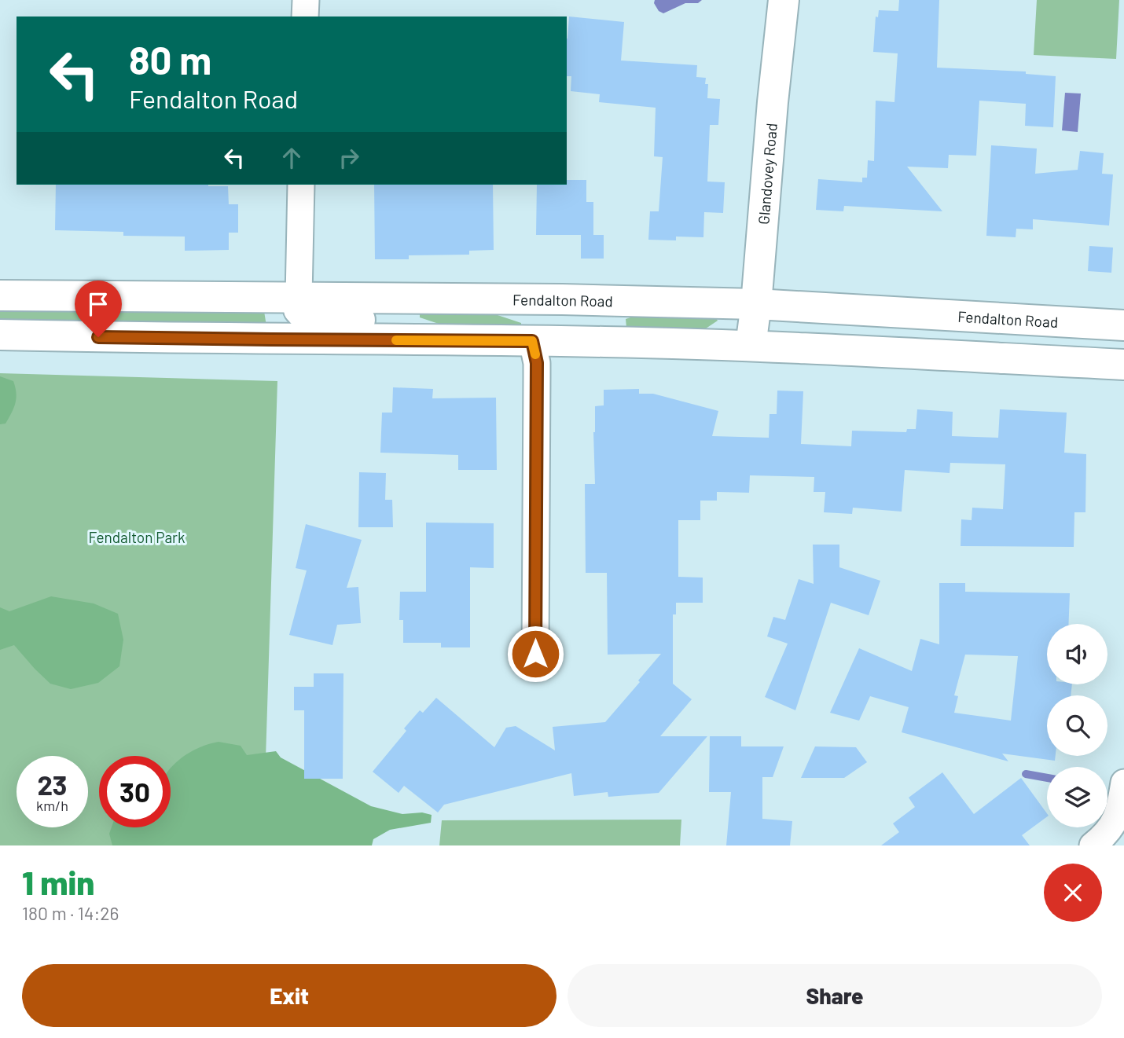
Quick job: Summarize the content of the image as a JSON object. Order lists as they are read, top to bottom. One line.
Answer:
{"streets":{"main road":["Glandovey Road","Fendalton Road"]},"crossings":[["Glandovey Road","Fendalton Road"]],"parks":["Fendalton Park"],"page":{"turn":["80 m","Fendalton Road"],"speed":"23 km/h","limit":"30","heading":["1 min","180 m · 14:26"],"buttons":["Exit","Share"]}}
